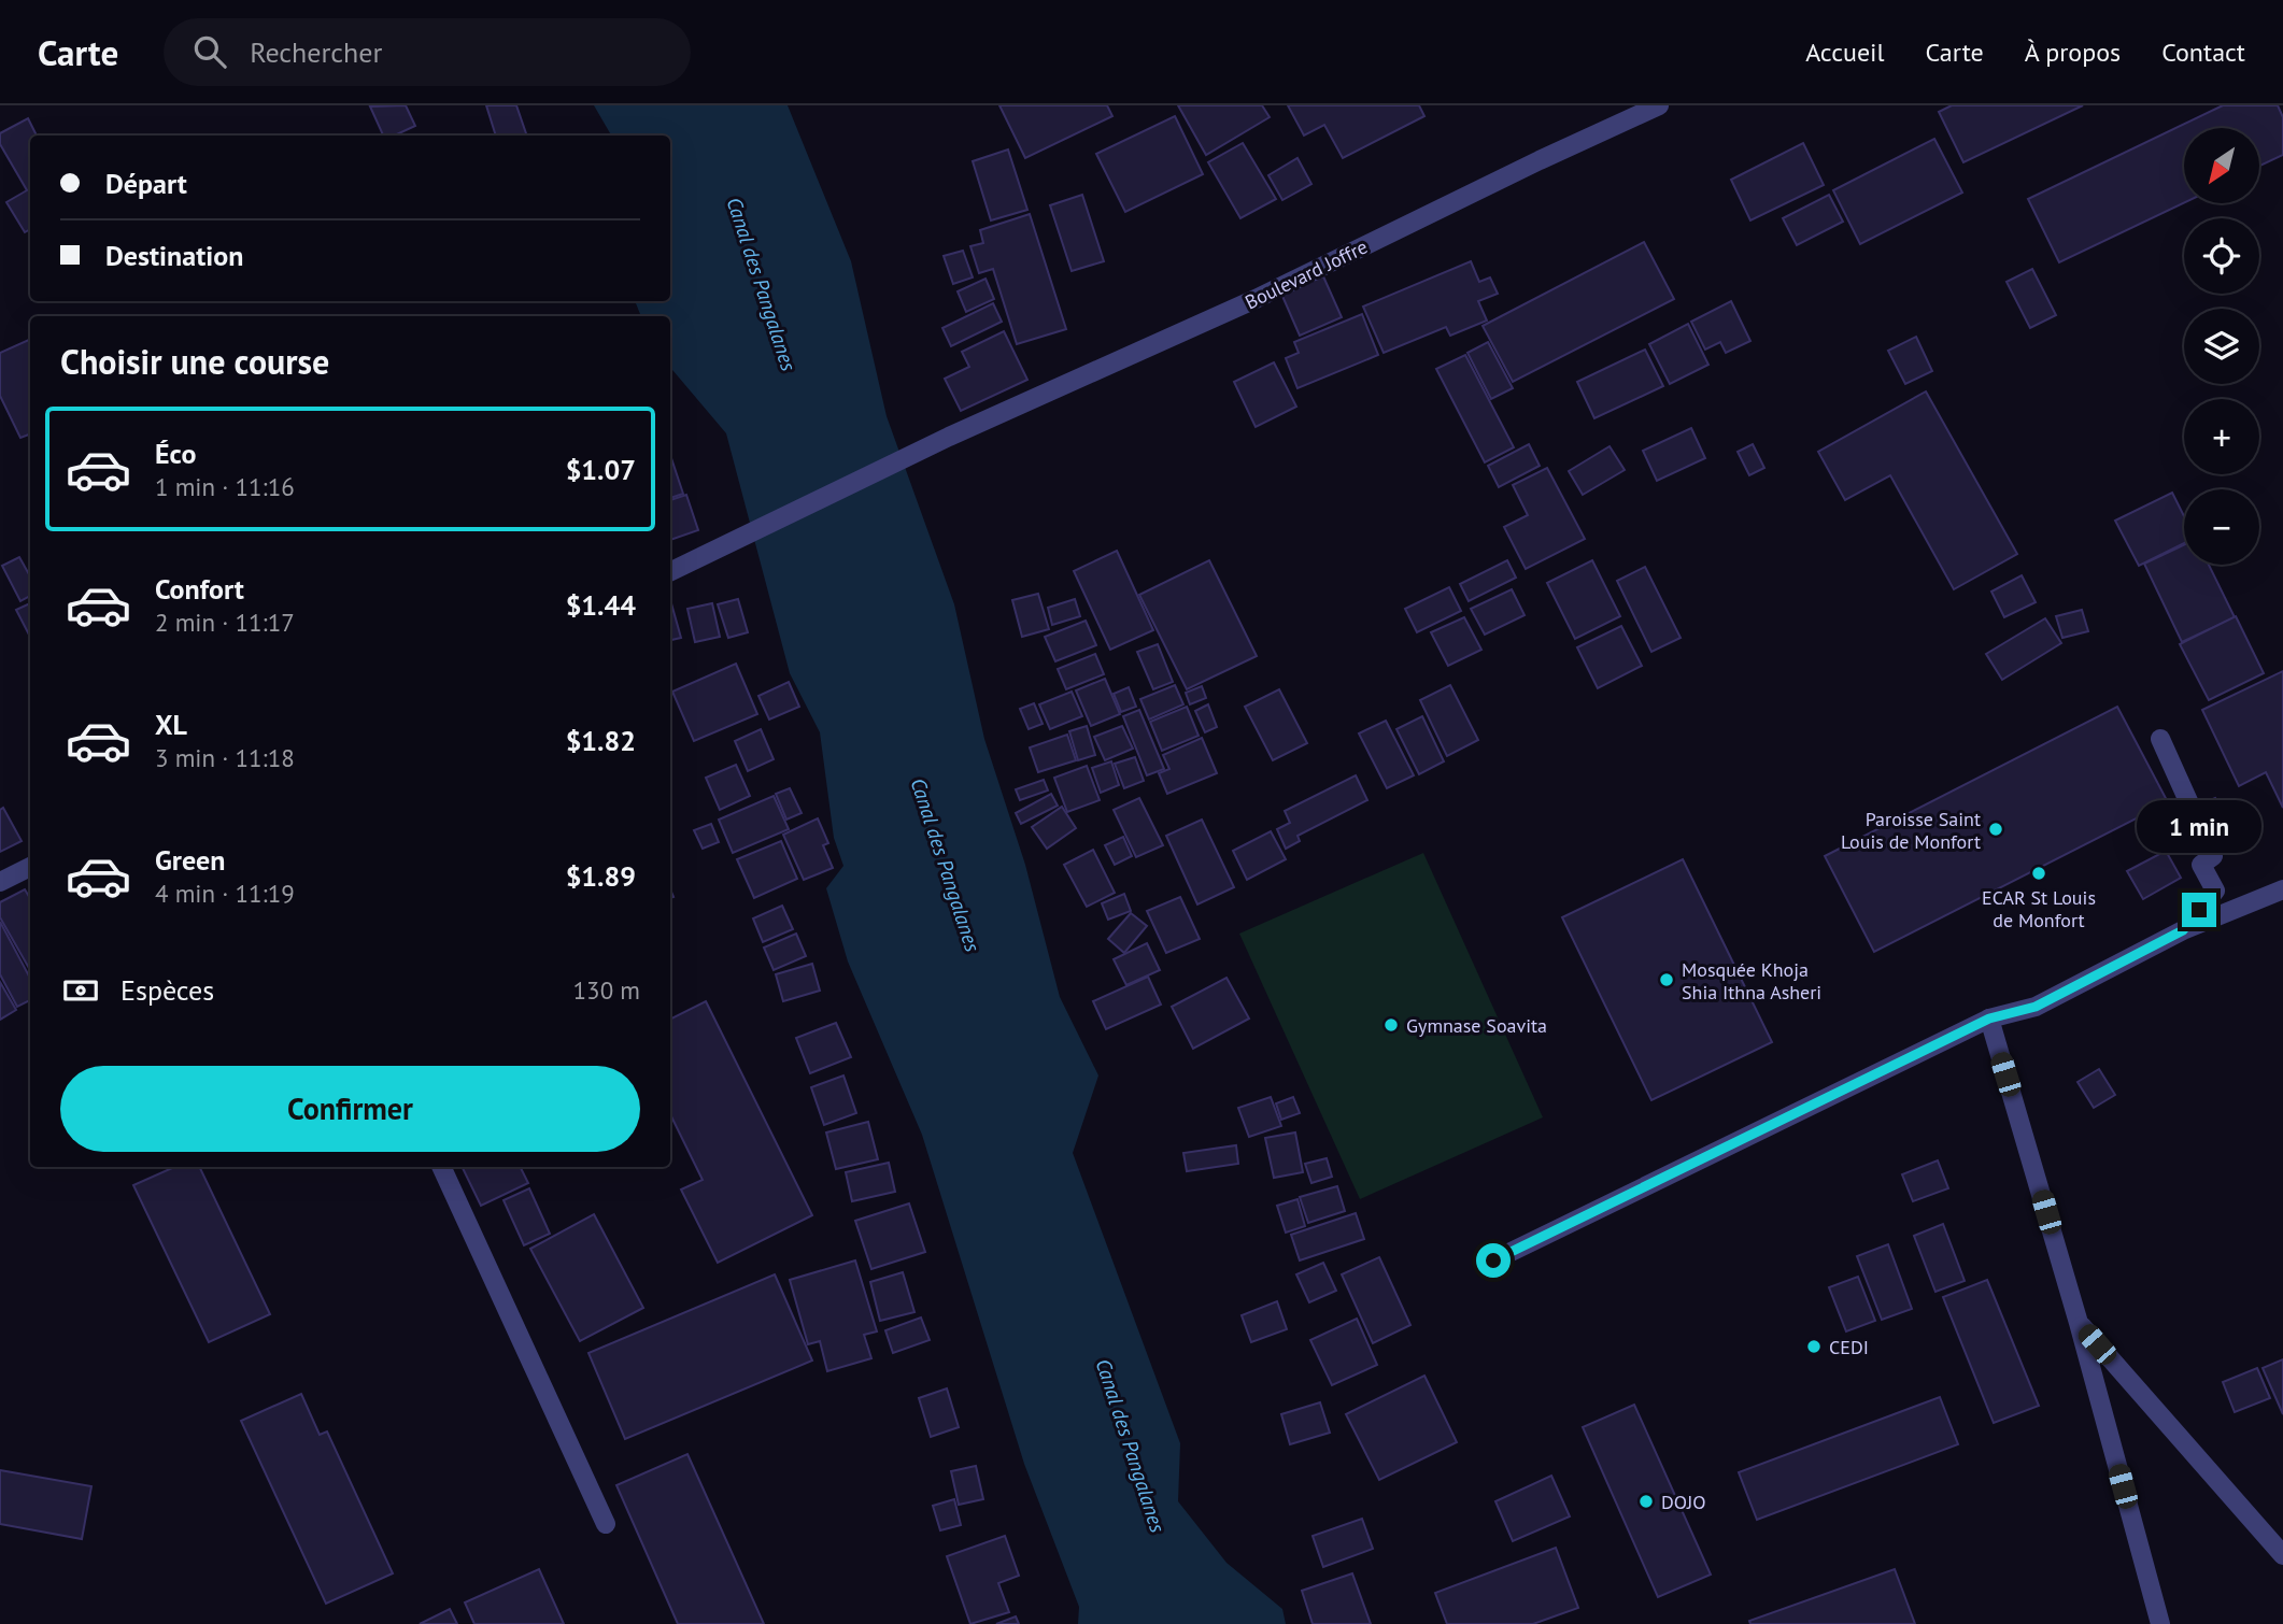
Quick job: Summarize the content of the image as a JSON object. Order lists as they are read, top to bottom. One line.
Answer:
{"streets":{"street":["Boulevard Joffre"]},"water":["Canal des Pangalanes"],"places":["Paroisse Saint Louis de Monfort","ECAR St Louis de Monfort","Mosquée Khoja Shia Ithna Asheri","Gymnase Soavita","CEDI","DOJO"],"north":"bottom left","page":{"header":"Carte","search":"Rechercher","nav":["Accueil","Carte","À propos","Contact"],"map_buttons":["+","−"],"banner":["Départ","Destination"],"heading":"Choisir une course","list":[{"name":"Éco","note":"1 min · 11:16","value":"$1.07"},{"name":"Confort","note":"2 min · 11:17","value":"$1.44"},{"name":"XL","note":"3 min · 11:18","value":"$1.82"},{"name":"Green","note":"4 min · 11:19","value":"$1.89"}],"bubble":"1 min","pay":["Espèces","130 m"],"buttons":"Confirmer"}}
